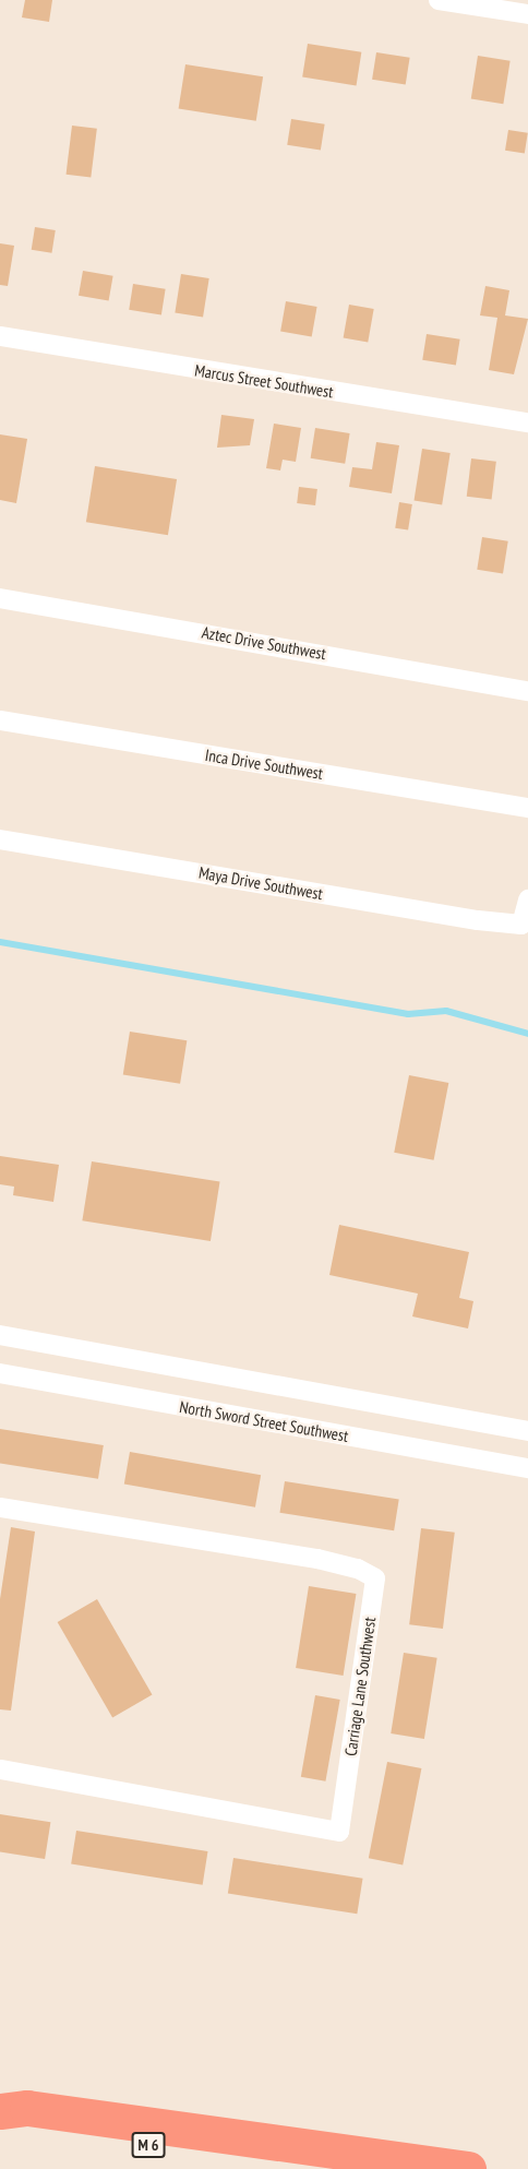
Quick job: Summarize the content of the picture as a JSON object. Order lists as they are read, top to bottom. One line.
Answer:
{"streets":{"highway":["M 6"],"street":["Marcus Street Southwest","Aztec Drive Southwest","Inca Drive Southwest","Maya Drive Southwest","North Sword Street Southwest","Carriage Lane Southwest"]}}
